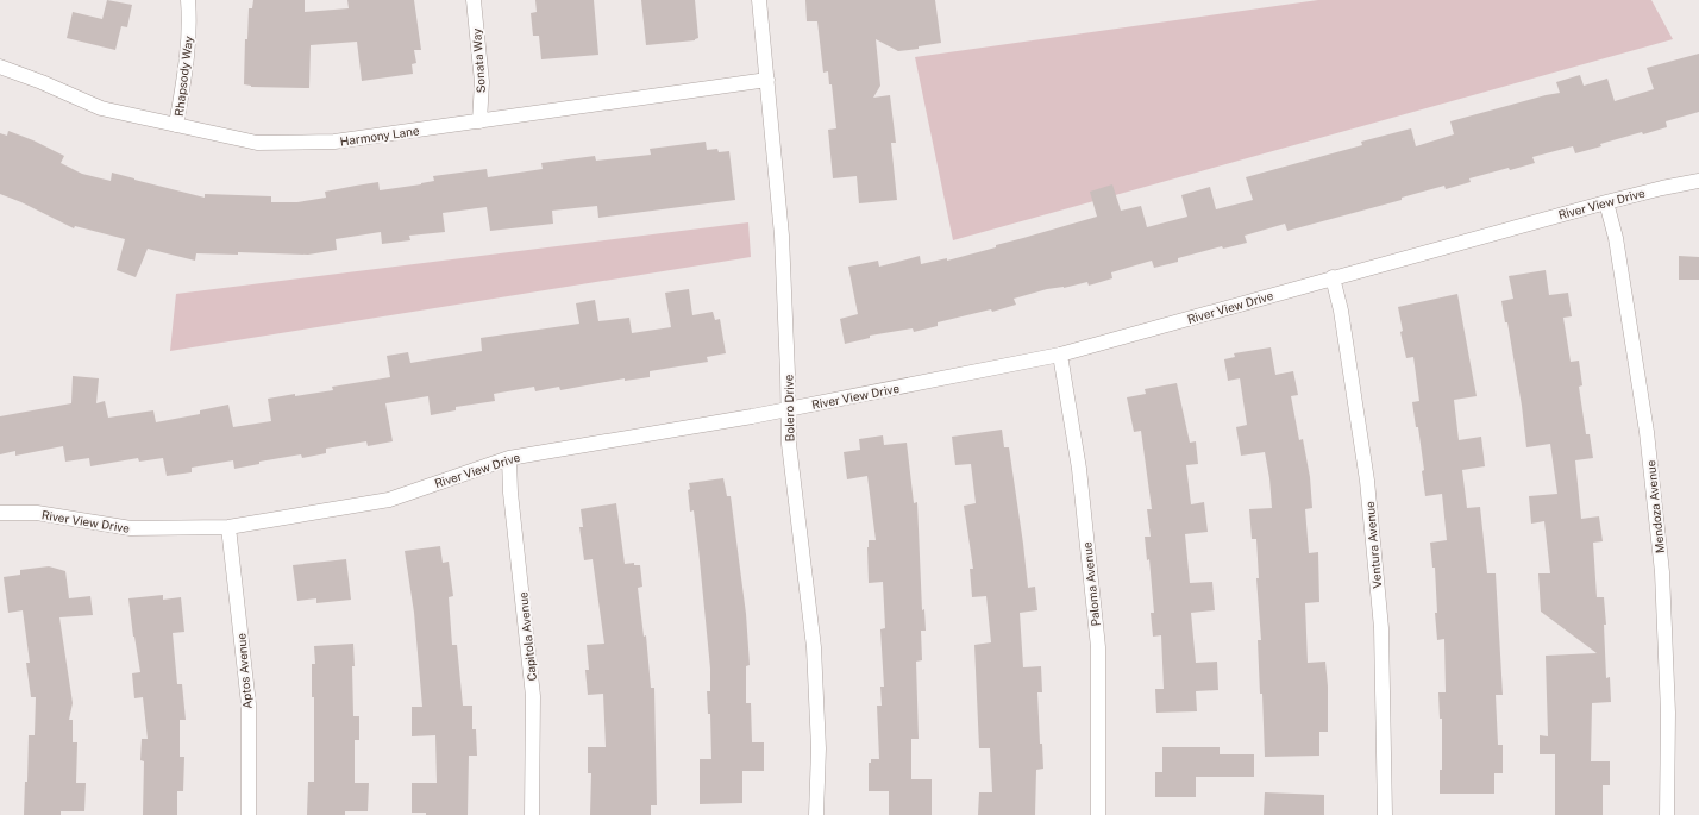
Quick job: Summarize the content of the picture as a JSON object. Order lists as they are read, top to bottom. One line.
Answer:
{"streets":{"street":["Sonata Way","Rhapsody Way","Harmony Lane","River View Drive","Bolero Drive","Mendoza Avenue","Ventura Avenue","Paloma Avenue","Capitola Avenue","Aptos Avenue"]},"crossings":[["Sonata Way","Harmony Lane"],["Rhapsody Way","Harmony Lane"],["Harmony Lane","Bolero Drive"],["River View Drive","Bolero Drive"],["River View Drive","Mendoza Avenue"],["River View Drive","Ventura Avenue"],["River View Drive","Paloma Avenue"],["River View Drive","Capitola Avenue"],["River View Drive","Aptos Avenue"]]}
